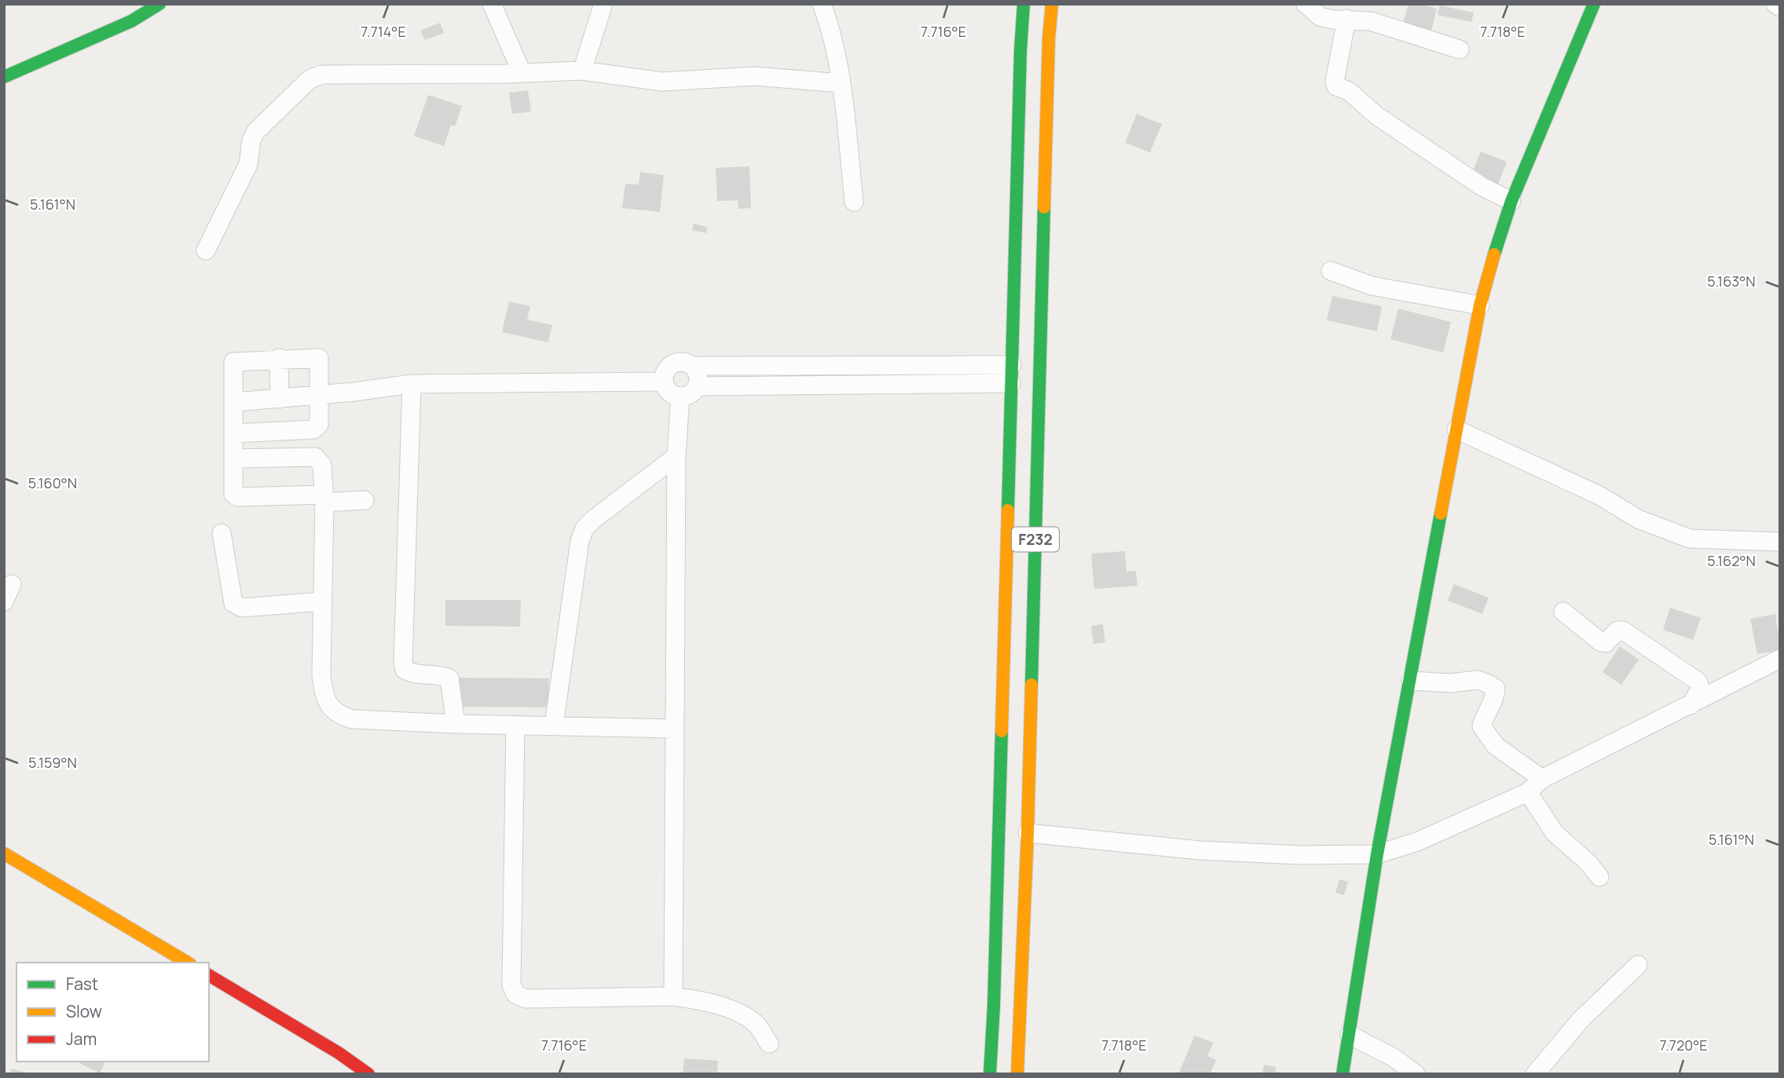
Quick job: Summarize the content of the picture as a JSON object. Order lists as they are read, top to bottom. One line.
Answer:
{"streets":{"main road":["F232"]},"legend":["Fast","Slow","Jam"],"coordinates":["7.718°E","7.714°E","7.716°E","5.161°N","5.163°N","5.160°N","5.162°N","5.159°N","7.720°E"]}
